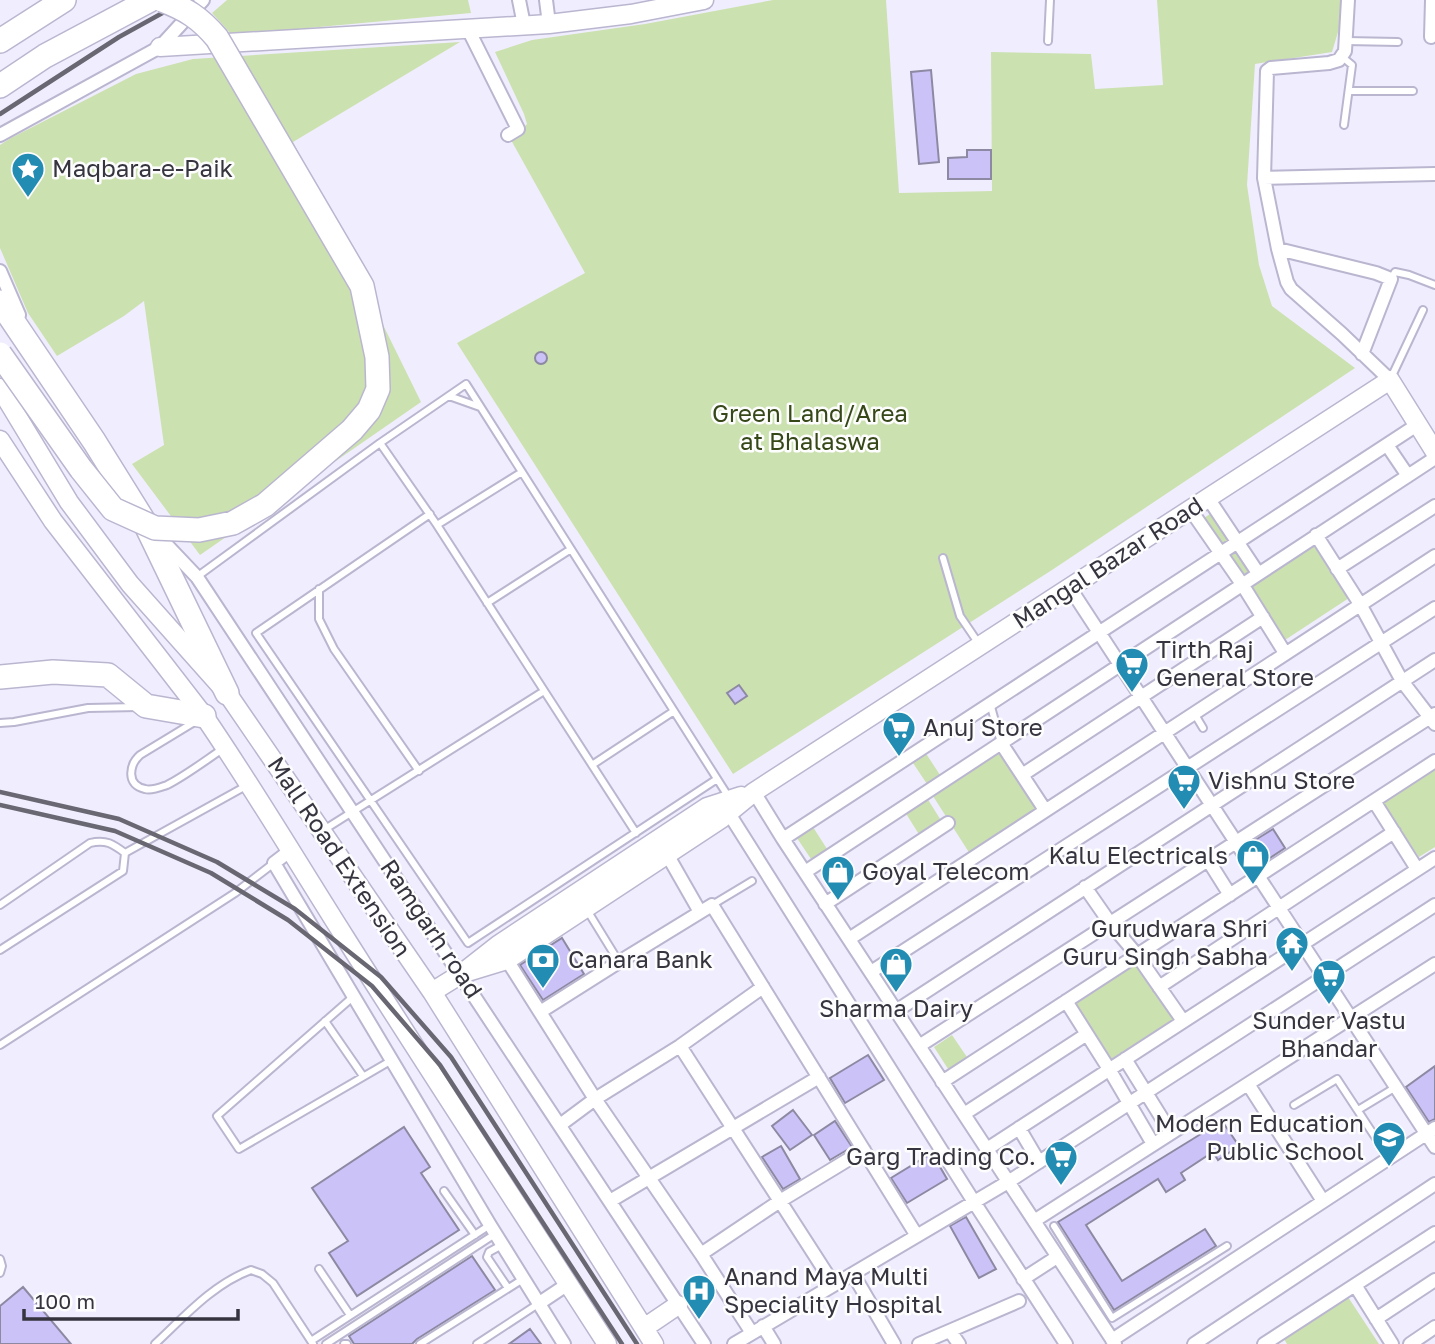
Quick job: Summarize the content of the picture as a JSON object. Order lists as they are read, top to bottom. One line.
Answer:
{"streets":{"main road":["Mangal Bazar Road","Mall Road Extension"],"street":["Ramgarh road"]},"parks":["Green Land/Area at Bhalaswa"],"places":{"place":["Maqbara-e-Paik"],"supermarket":["Tirth Raj General Store","Anuj Store","Vishnu Store","Sunder Vastu Bhandar","Garg Trading Co."],"shop":["Kalu Electricals","Goyal Telecom","Sharma Dairy"],"temple":["Gurudwara Shri Guru Singh Sabha"],"bank":["Canara Bank"],"school or university":["Modern Education Public School"],"hospital":["Anand Maya Multi Speciality Hospital"]},"scale_bar":"100 m"}
